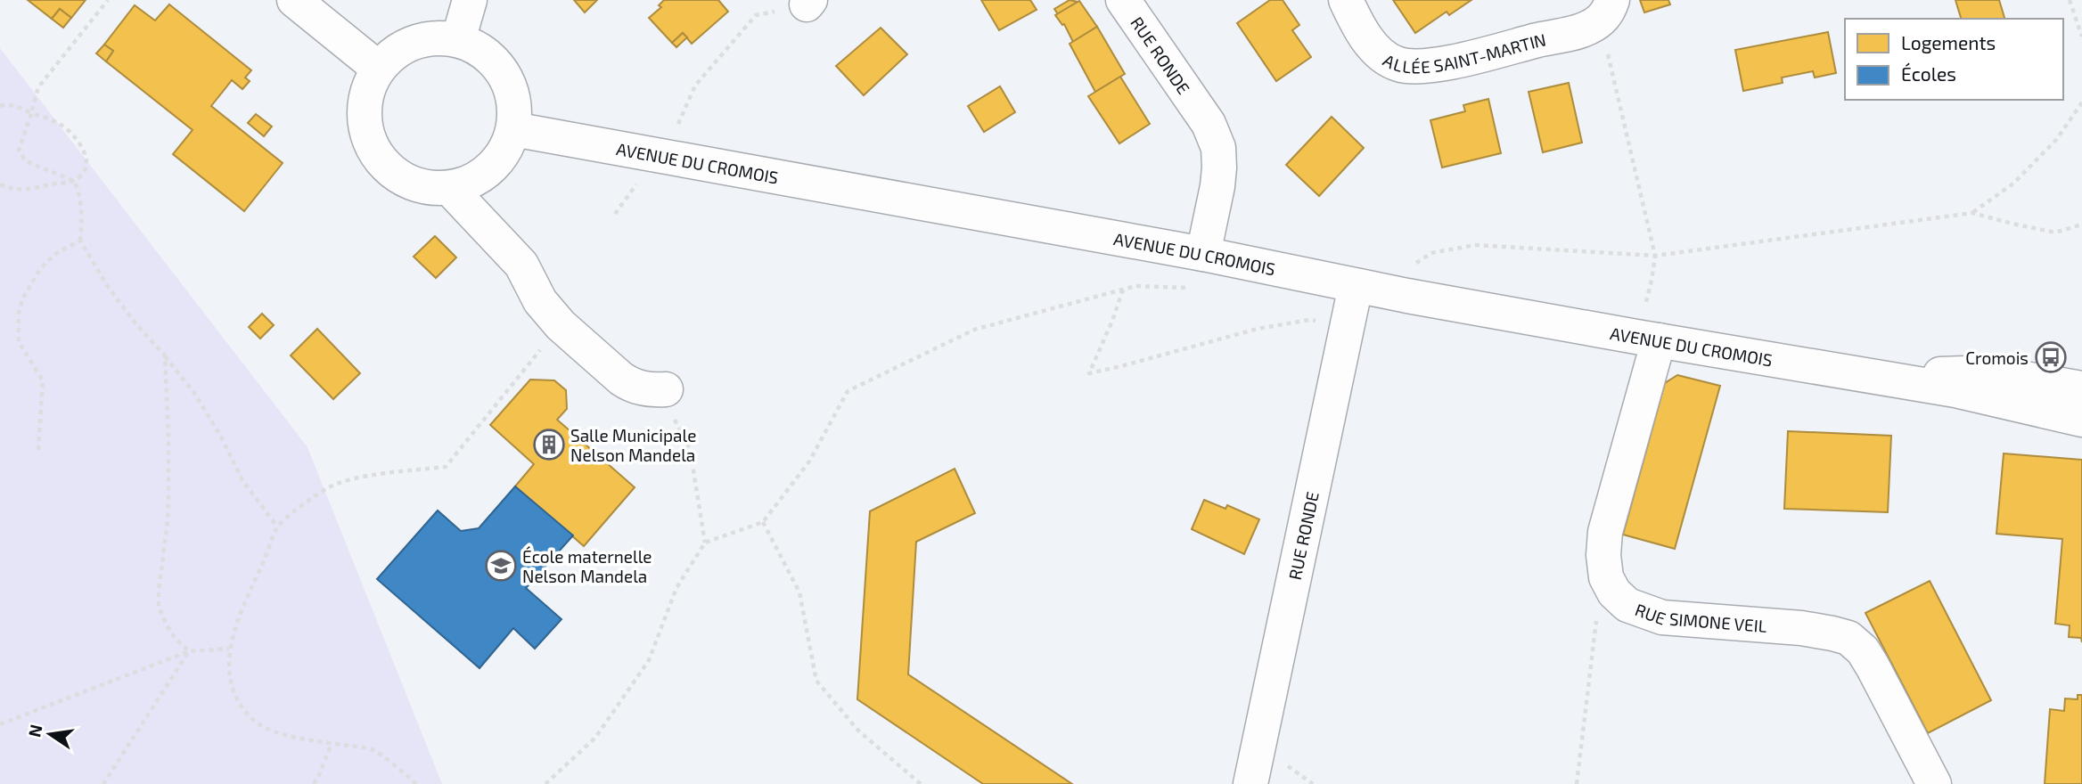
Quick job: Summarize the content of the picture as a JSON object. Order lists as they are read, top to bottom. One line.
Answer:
{"streets":{"street":["ALLÉE SAINT-MARTIN","RUE RONDE","AVENUE DU CROMOIS","RUE SIMONE VEIL"]},"crossings":[["RUE RONDE","AVENUE DU CROMOIS"]],"places":{"bus stop":["Cromois"],"building":["Salle Municipale Nelson Mandela"],"school or university":["École maternelle Nelson Mandela"]},"legend":["Logements","Écoles"],"north":"left"}
